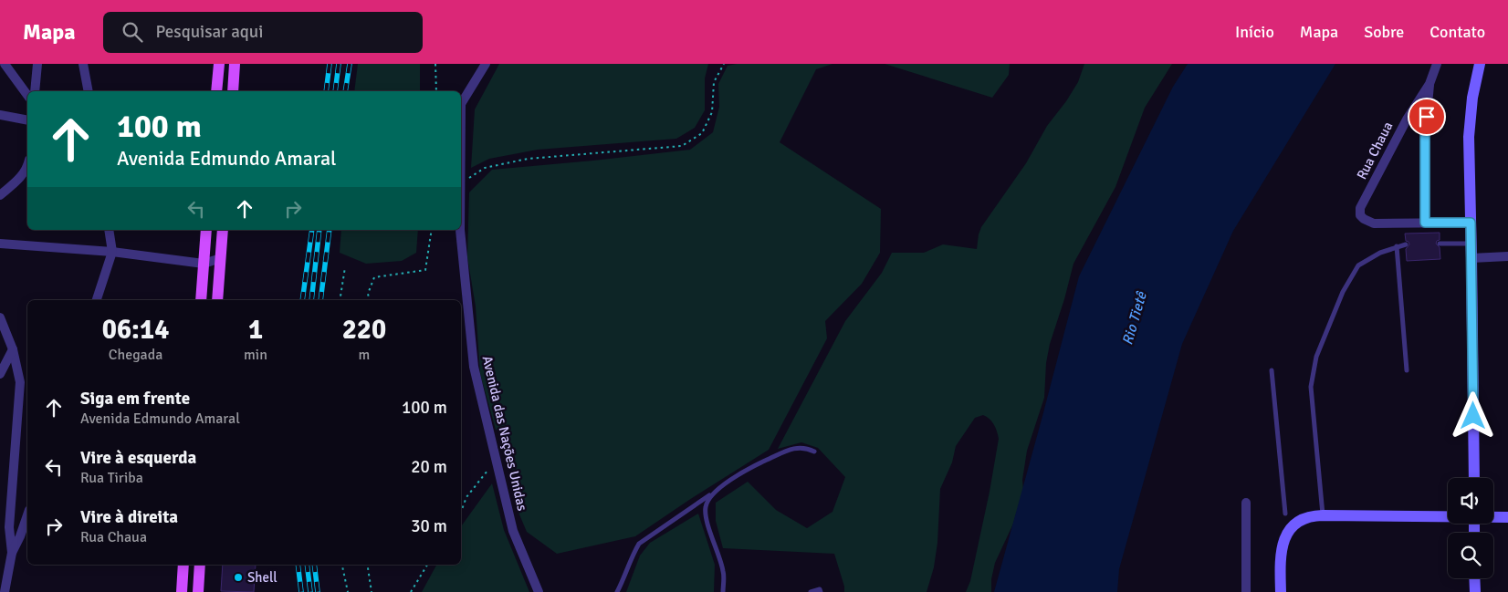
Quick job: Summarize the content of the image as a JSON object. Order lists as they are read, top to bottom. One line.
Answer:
{"streets":{"street":["Rua Chaua","Avenida das Nações Unidas"]},"water":["Rio Tietê"],"places":["Shell"],"page":{"header":"Mapa","search":"Pesquisar aqui","nav":["Início","Mapa","Sobre","Contato"],"turn":["100 m","Avenida Edmundo Amaral"],"eta":["06:14","Chegada","1","min","220","m"],"list":[{"name":"Siga em frente","note":"Avenida Edmundo Amaral","value":"100 m"},{"name":"Vire à esquerda","note":"Rua Tiriba","value":"20 m"},{"name":"Vire à direita","note":"Rua Chaua","value":"30 m"}]}}
